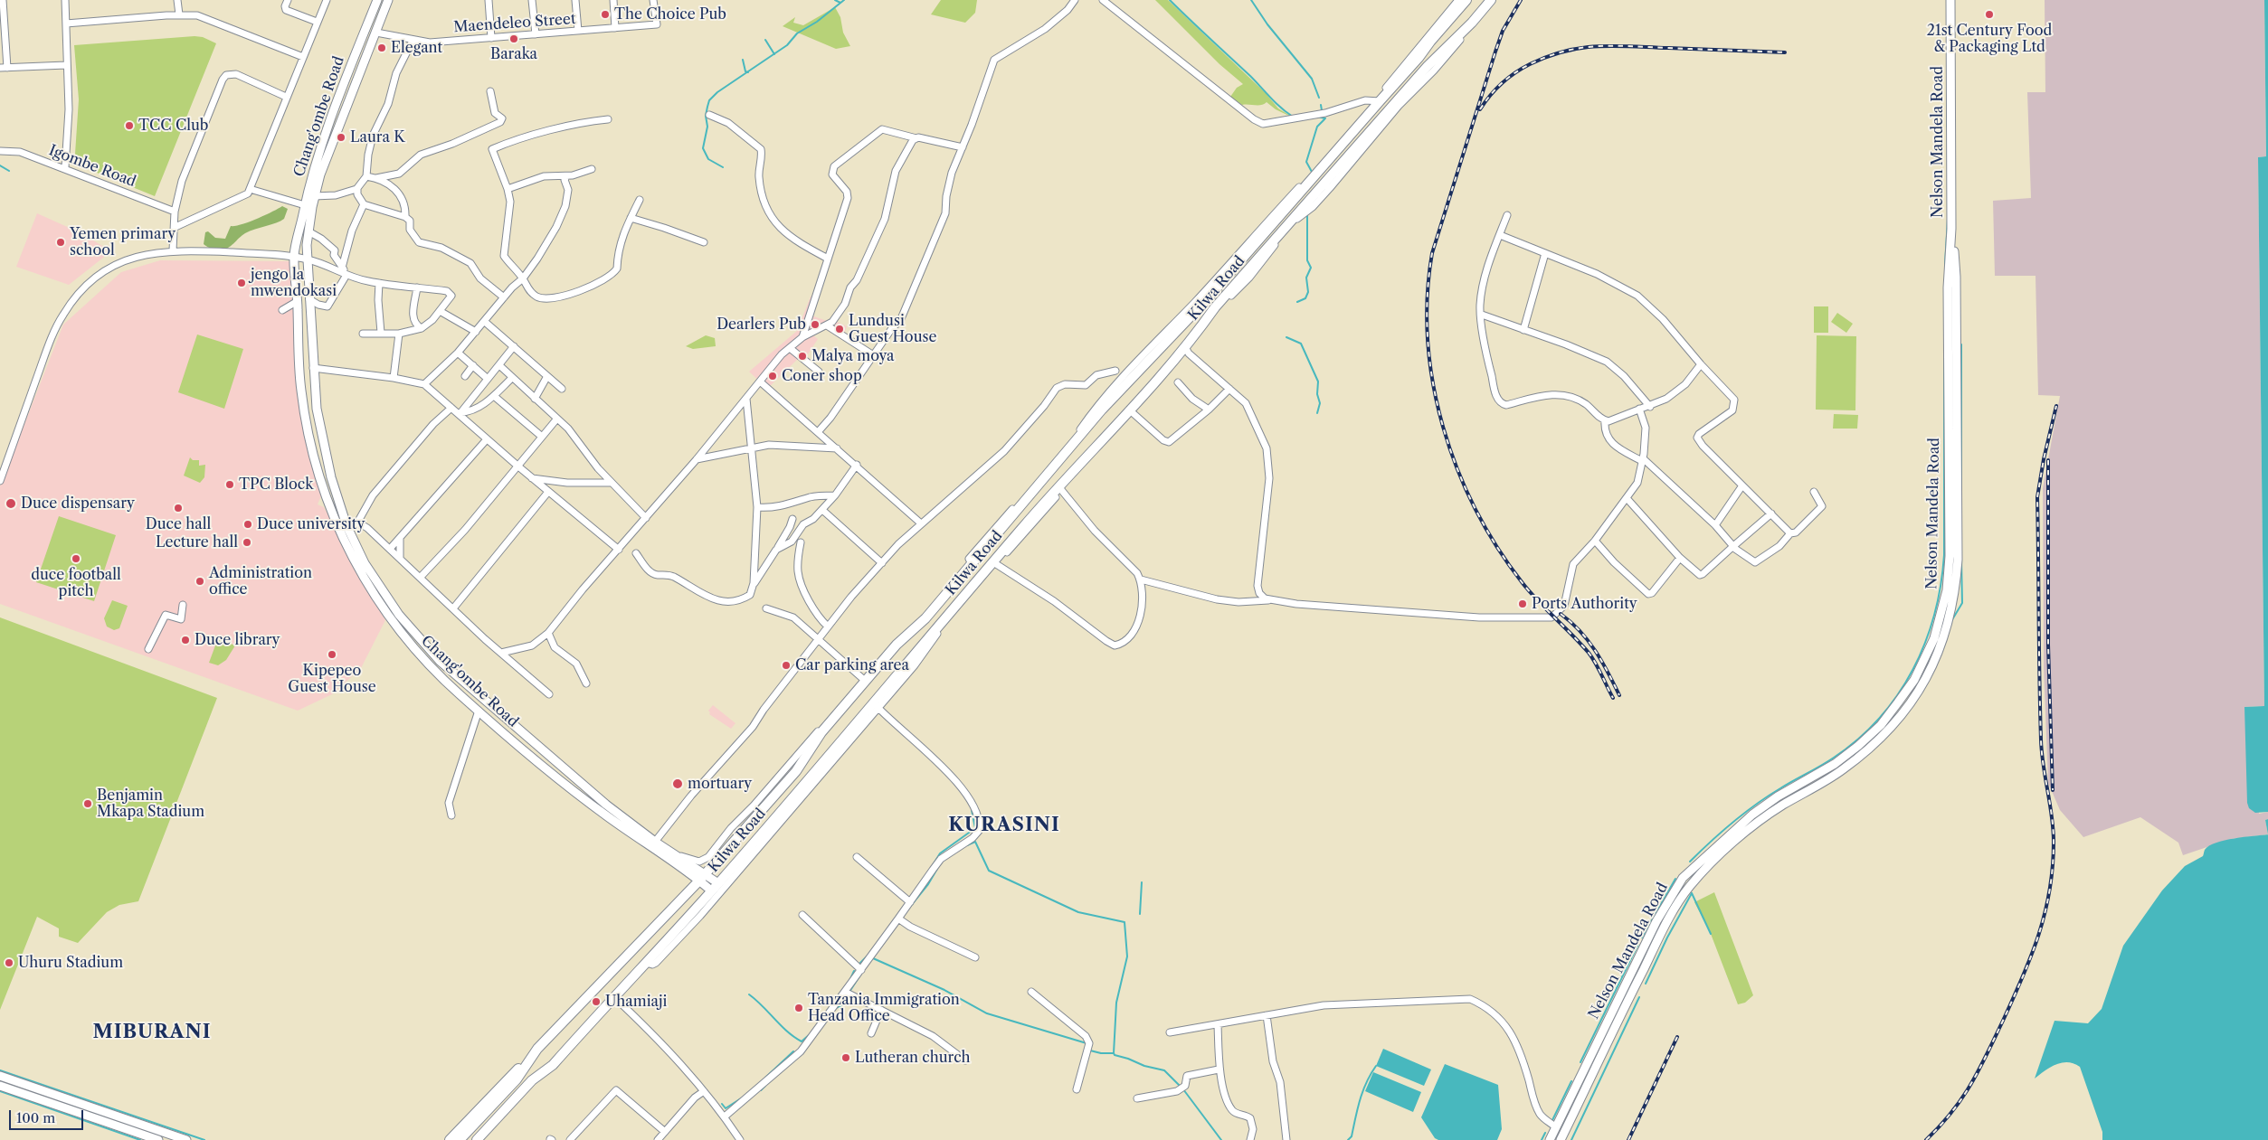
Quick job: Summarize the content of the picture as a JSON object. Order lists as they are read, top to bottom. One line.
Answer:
{"streets":{"highway":["Kilwa Road"],"main road":["Chang'ombe Road","Nelson Mandela Road"],"street":["Maendeleo Street","Igombe Road"]},"crossings":[["Maendeleo Street","Chang'ombe Road"],["Chang'ombe Road","Kilwa Road"]],"districts":["KURASINI","MIBURANI"],"places":["The Choice Pub","21st Century Food & Packaging Ltd","Baraka","Elegant","TCC Club","Laura K","Yemen primary school","jengo la mwendokasi","Dearlers Pub","Lundusi Guest House","Malya moya","Coner shop","TPC Block","Duce dispensary","Duce hall","Duce university","Lecture hall","duce football pitch","Administration office","Ports Authority","Duce library","Kipepeo Guest House","Car parking area","mortuary","Benjamin Mkapa Stadium","Uhuru Stadium","Uhamiaji","Tanzania Immigration Head Office","Lutheran church"],"scale_bar":"100 m"}
